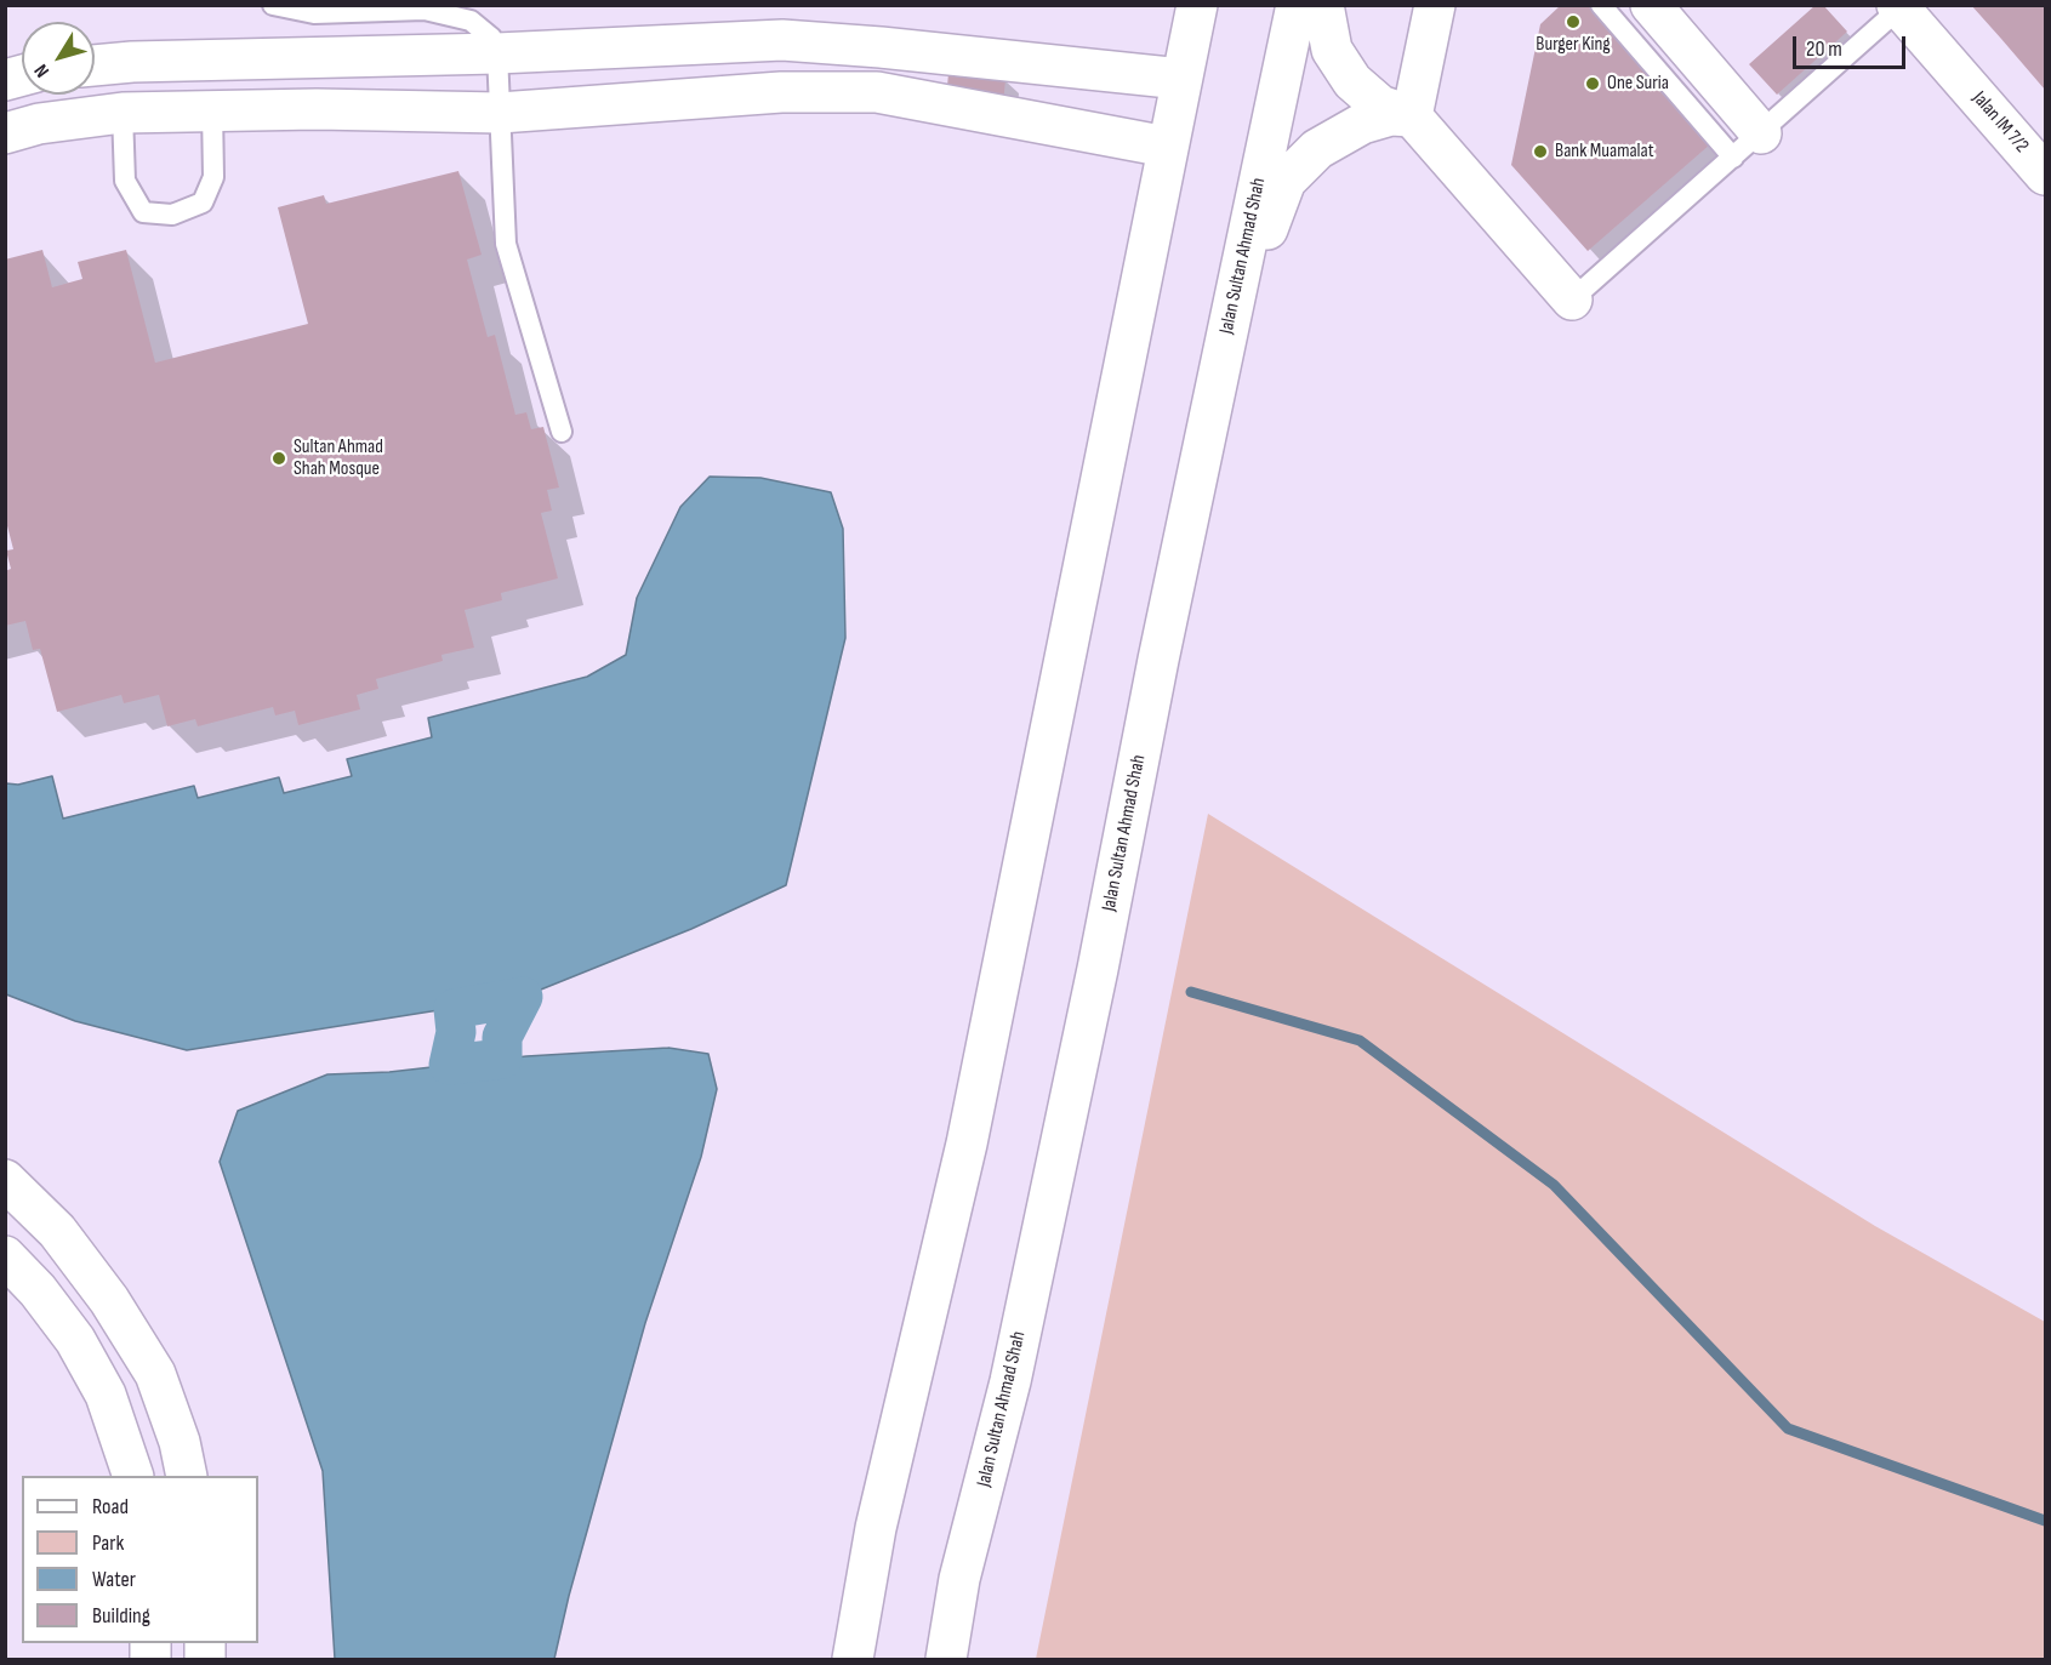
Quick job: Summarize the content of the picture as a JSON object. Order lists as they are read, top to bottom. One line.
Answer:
{"streets":{"main road":["Jalan IM 7/2","Jalan Sultan Ahmad Shah"]},"places":["Burger King","One Suria","Bank Muamalat","Sultan Ahmad Shah Mosque"],"legend":["Road","Park","Water","Building"],"scale_bar":"20 m","north":"bottom left"}
